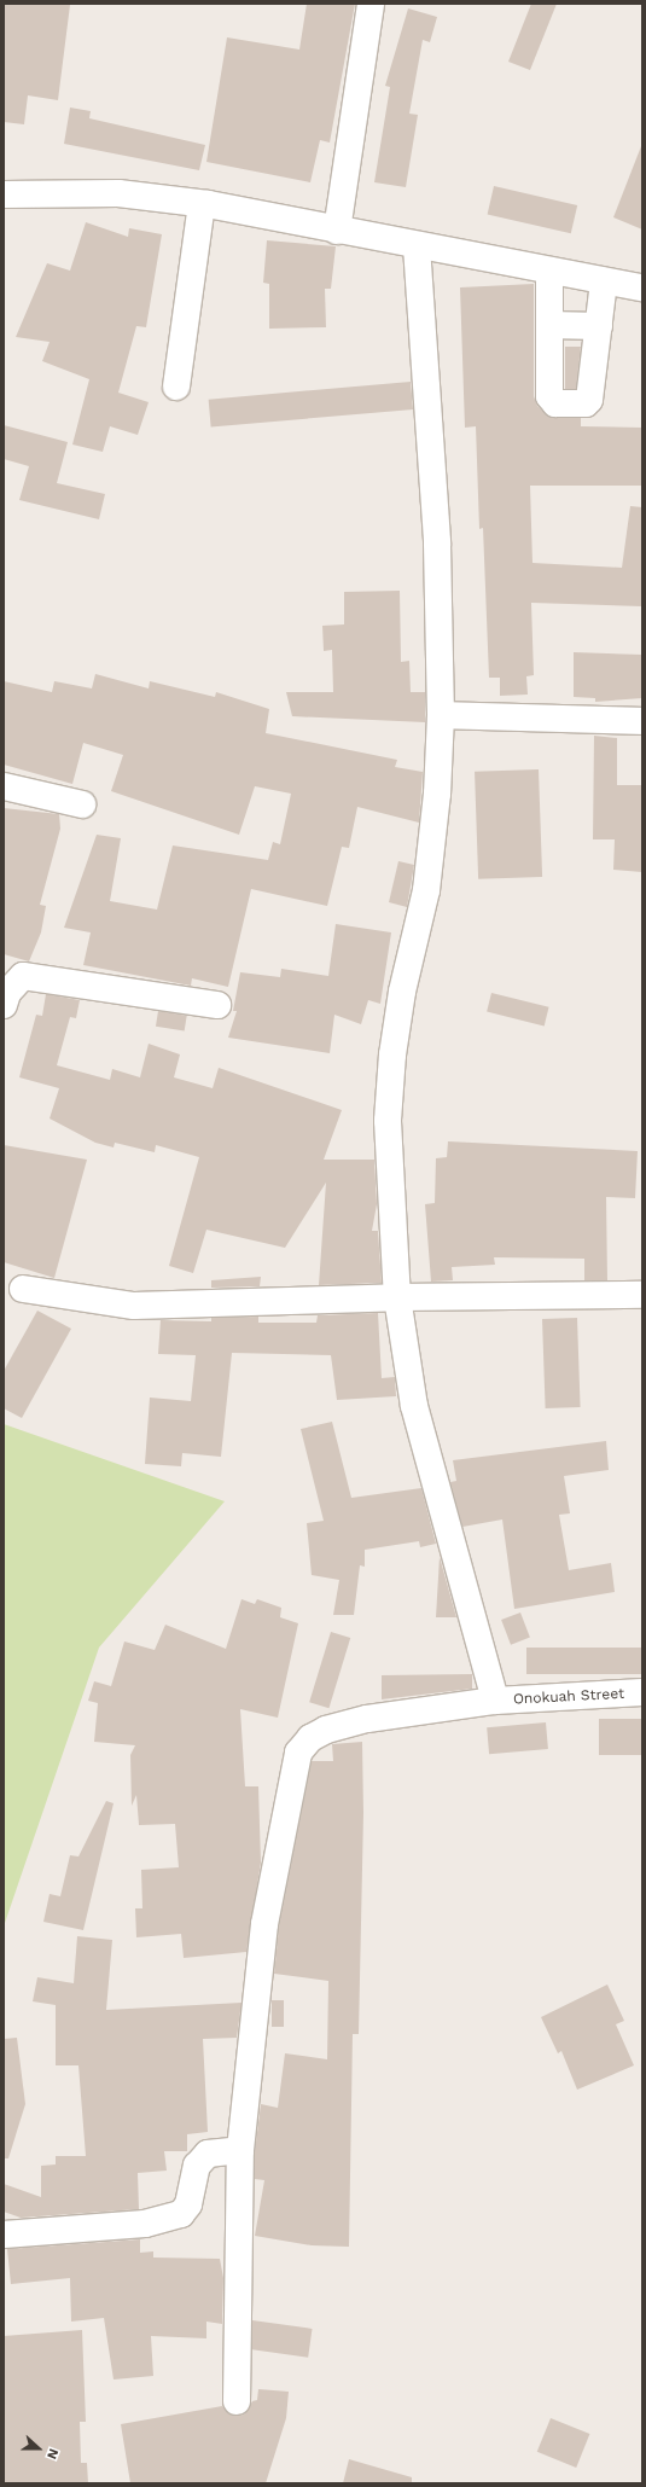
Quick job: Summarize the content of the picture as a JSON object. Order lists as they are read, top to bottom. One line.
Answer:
{"streets":{"street":["Onokuah Street"]},"north":"right"}
